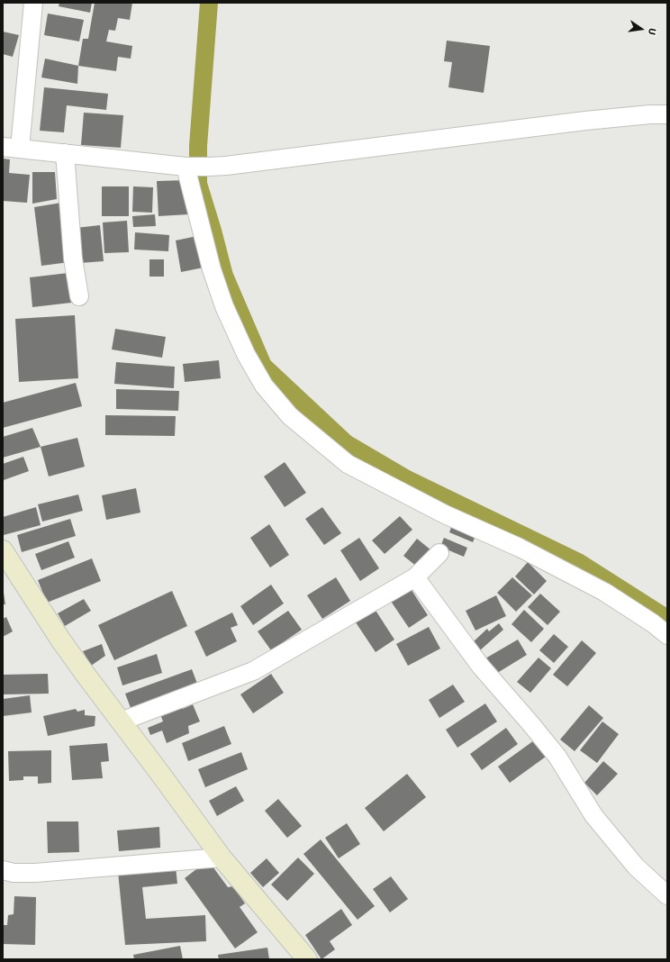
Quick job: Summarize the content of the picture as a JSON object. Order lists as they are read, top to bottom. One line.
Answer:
{"north":"right"}
